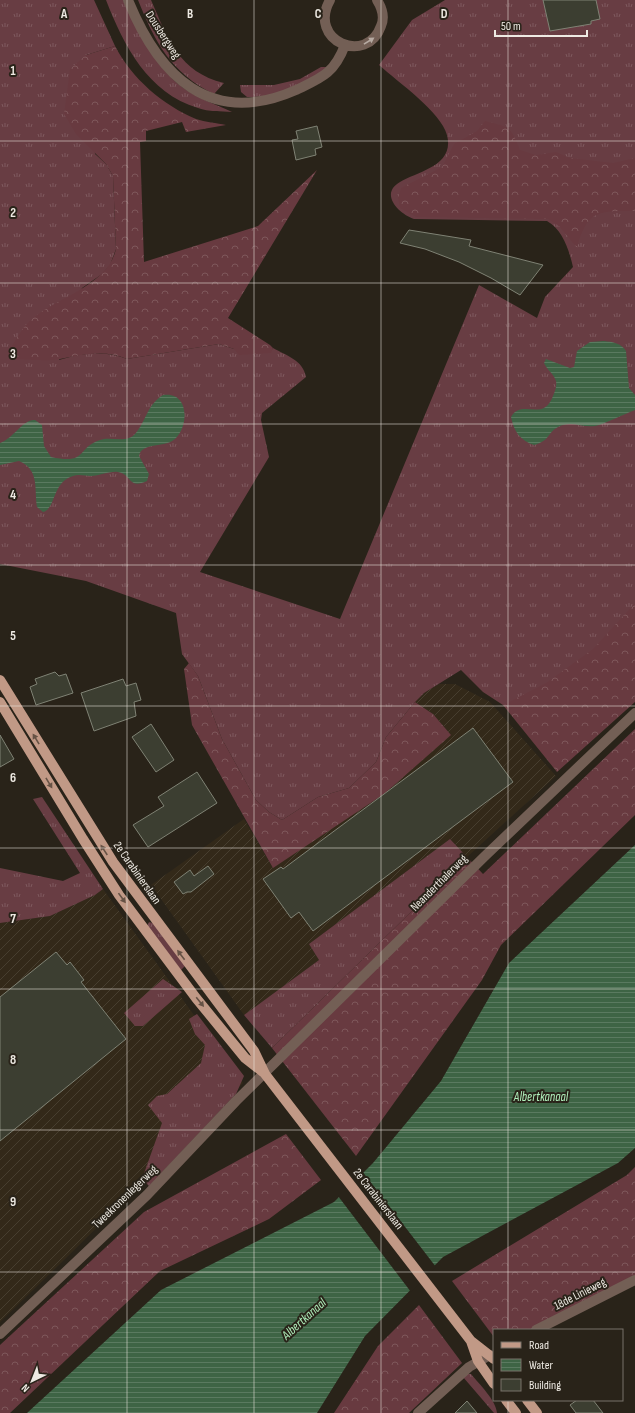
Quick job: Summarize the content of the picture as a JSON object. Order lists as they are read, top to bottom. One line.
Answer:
{"streets":{"main road":["2e Carabinierslaan"],"street":["Dousbergweg","Neanderthalerweg","Tweekronenlegerweg","18de Linieweg"]},"crossings":[["2e Carabinierslaan","Neanderthalerweg"],["2e Carabinierslaan","Tweekronenlegerweg"],["Neanderthalerweg","Tweekronenlegerweg"]],"water":["Albertkanaal"],"legend":["Road","Water","Building"],"scale_bar":"50 m","north":"bottom left","grid":{"columns":["A","B","C","D"],"rows":["1","2","3","4","5","6","7","8","9"]}}
